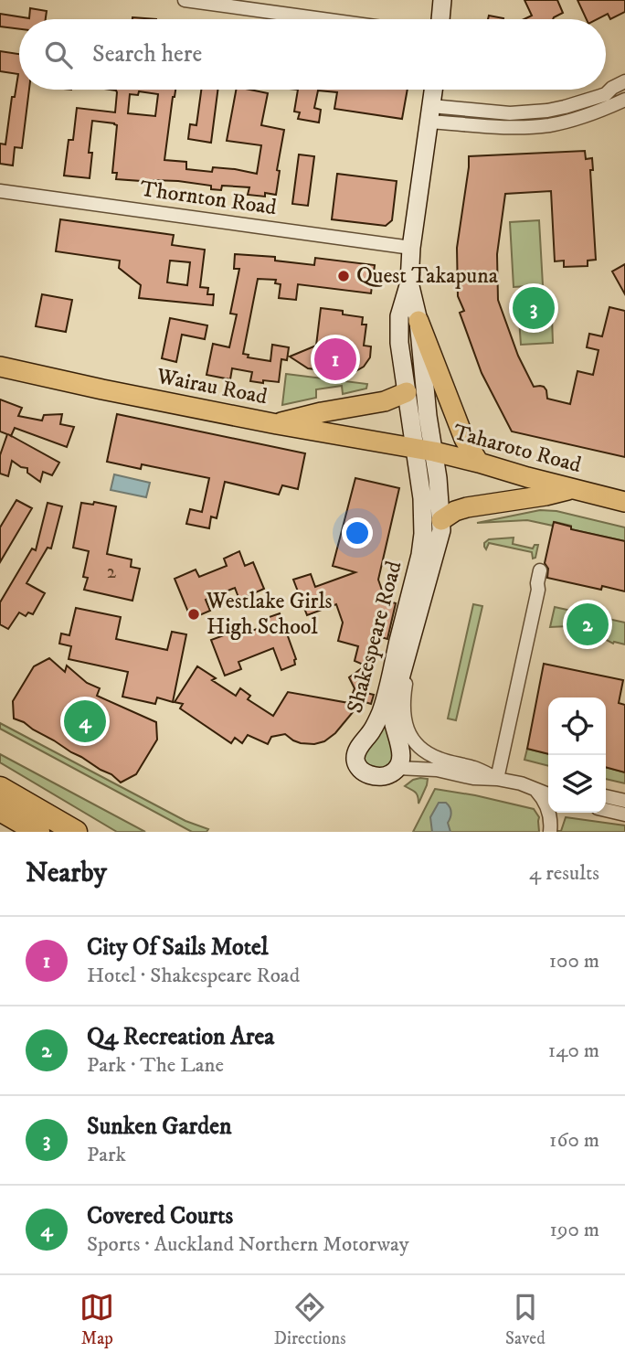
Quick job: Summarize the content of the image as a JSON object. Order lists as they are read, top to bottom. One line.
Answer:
{"streets":{"main road":["Wairau Road","Taharoto Road"],"street":["Thornton Road","Shakespeare Road"]},"crossings":[["Thornton Road","Shakespeare Road"],["Wairau Road","Taharoto Road"],["Wairau Road","Shakespeare Road"],["Taharoto Road","Shakespeare Road"]],"places":["Quest Takapuna","Westlake Girls High School"],"house_numbers":["2"],"page":{"search":"Search here","pins":["3","1","2","4"],"heading":["Nearby","4 results"],"list":[{"mark":"1","name":"City Of Sails Motel","note":"Hotel · Shakespeare Road","value":"100 m"},{"mark":"2","name":"Q4 Recreation Area","note":"Park · The Lane","value":"140 m"},{"mark":"3","name":"Sunken Garden","note":"Park","value":"160 m"},{"mark":"4","name":"Covered Courts","note":"Sports · Auckland Northern Motorway","value":"190 m"}],"nav":["Map","Directions","Saved"]}}
